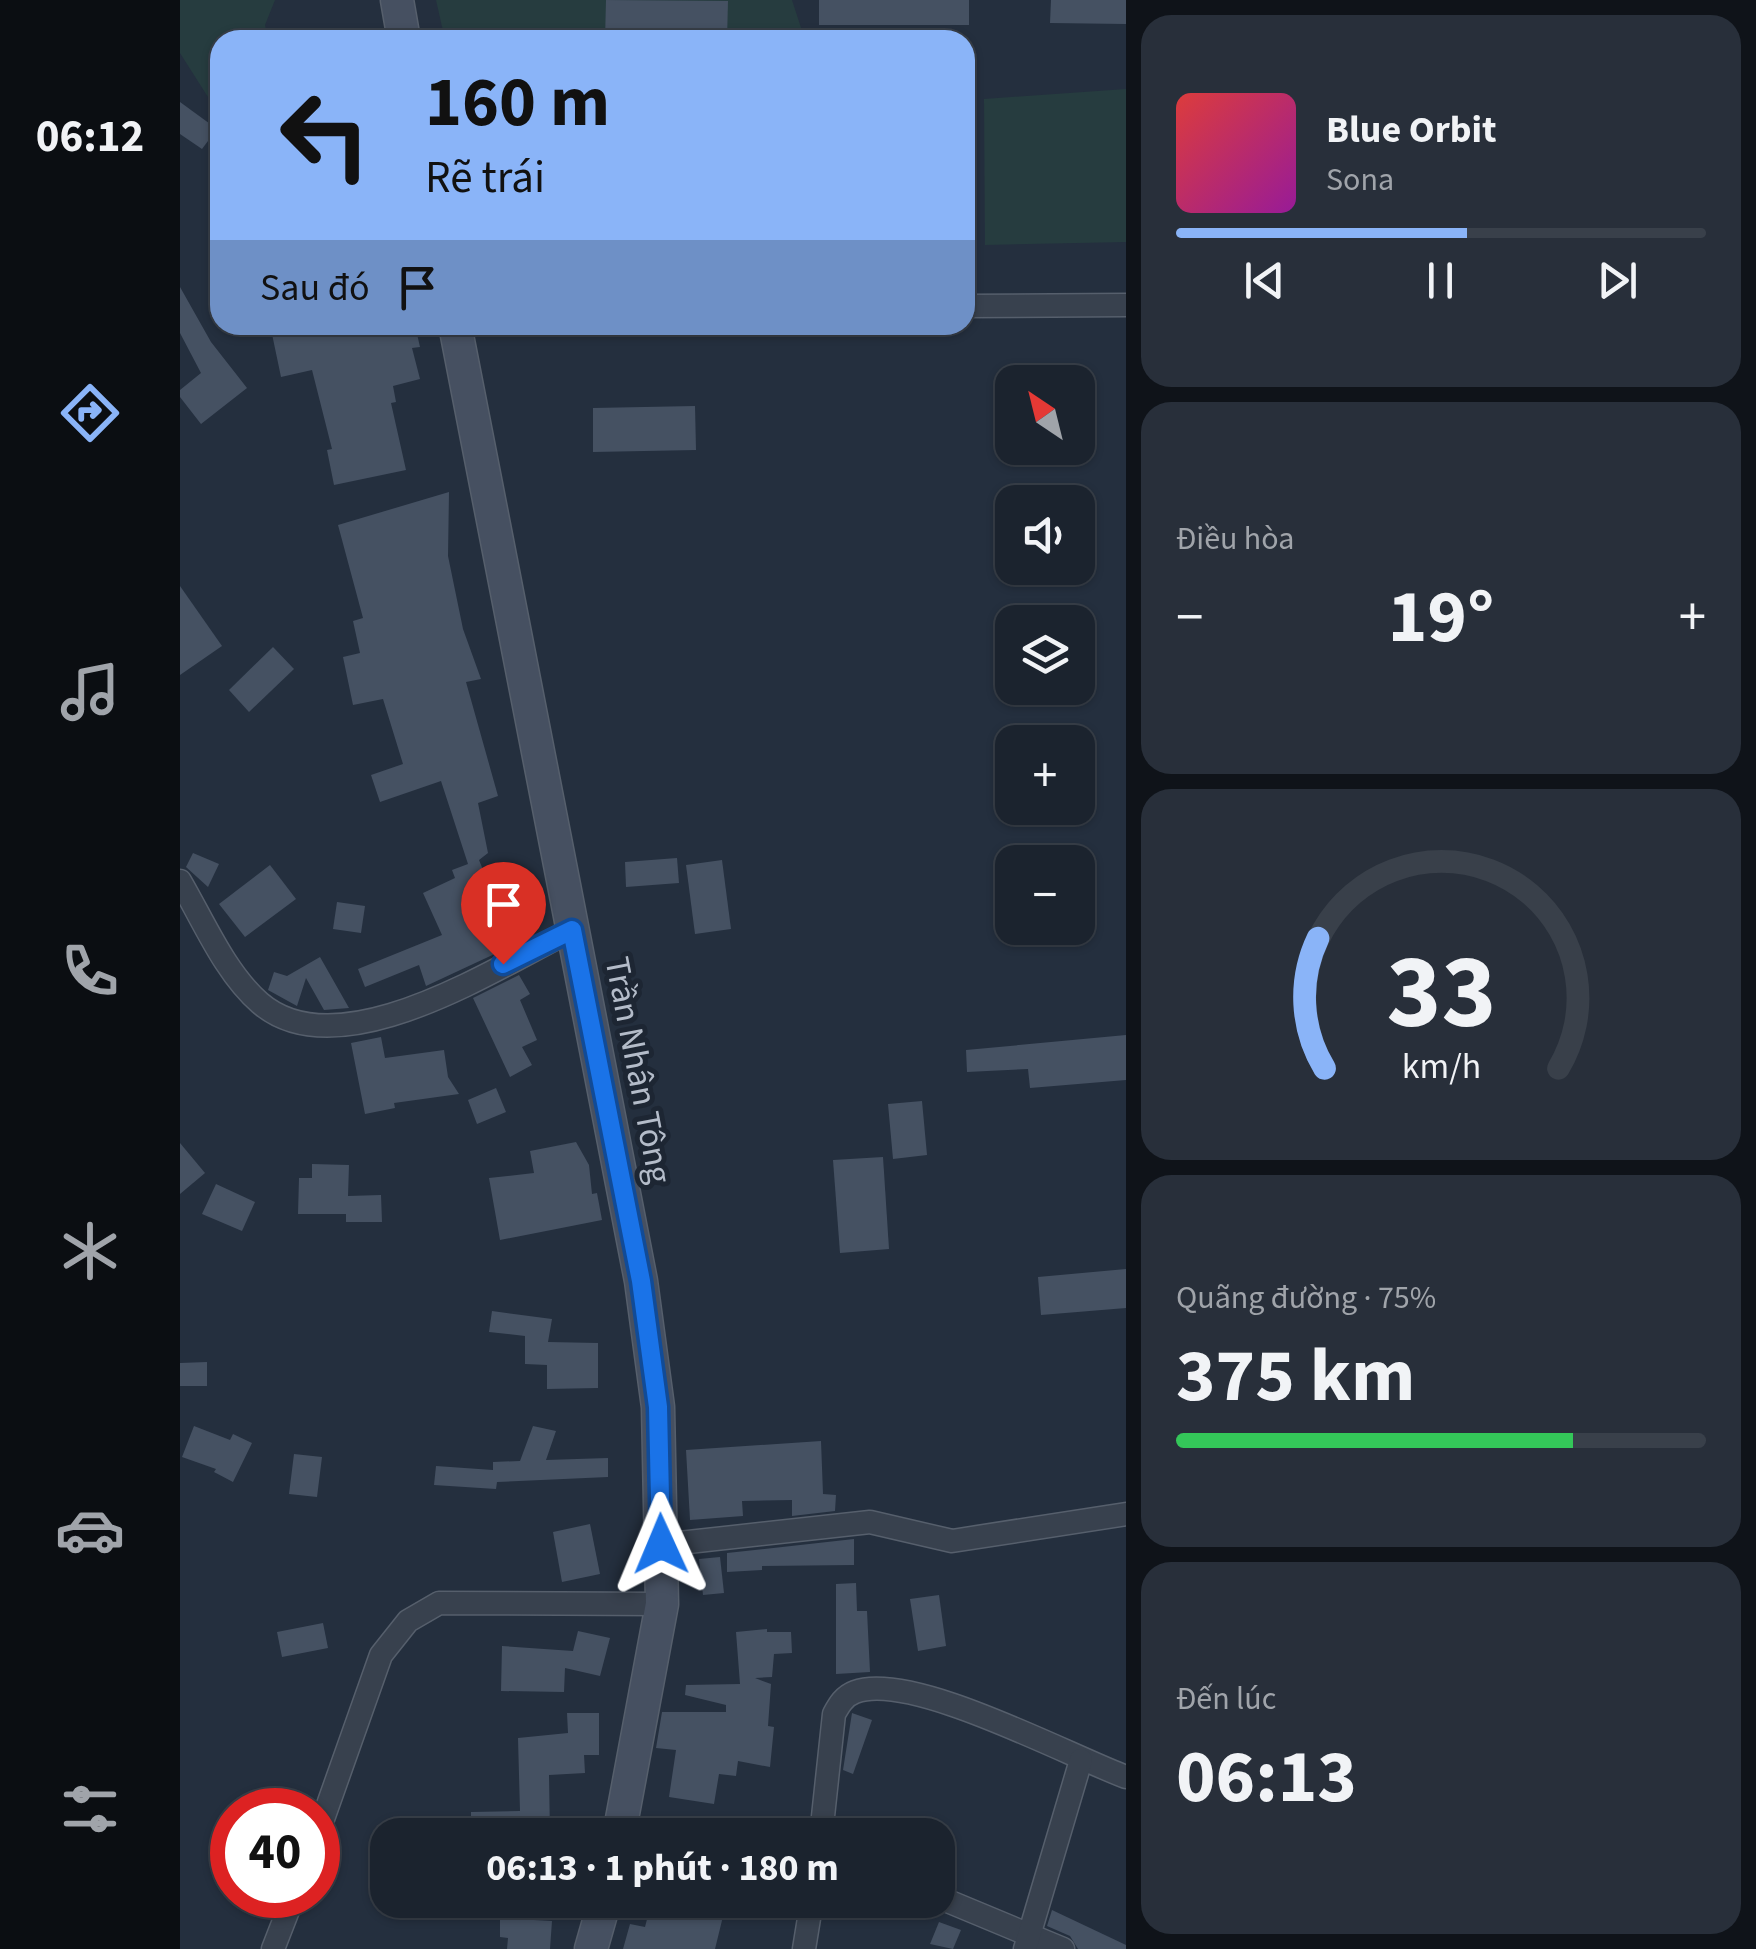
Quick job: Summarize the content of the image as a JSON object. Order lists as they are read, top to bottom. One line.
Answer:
{"streets":{"street":["Trần Nhân Tông"]},"north":"top left","page":{"tabs":"06:12","turn":["160 m","Rẽ trái"],"song":["Blue Orbit","Sona"],"then":"Sau đó","map_buttons":["+","−"],"tile":["Điều hòa",["Quãng đường · 75%","375 km"],["Đến lúc","06:13"]],"heat":["−","19°","+"],"limit":"40","trip":"06:13 · 1 phút · 180 m","gauge":["33","km/h"]}}
